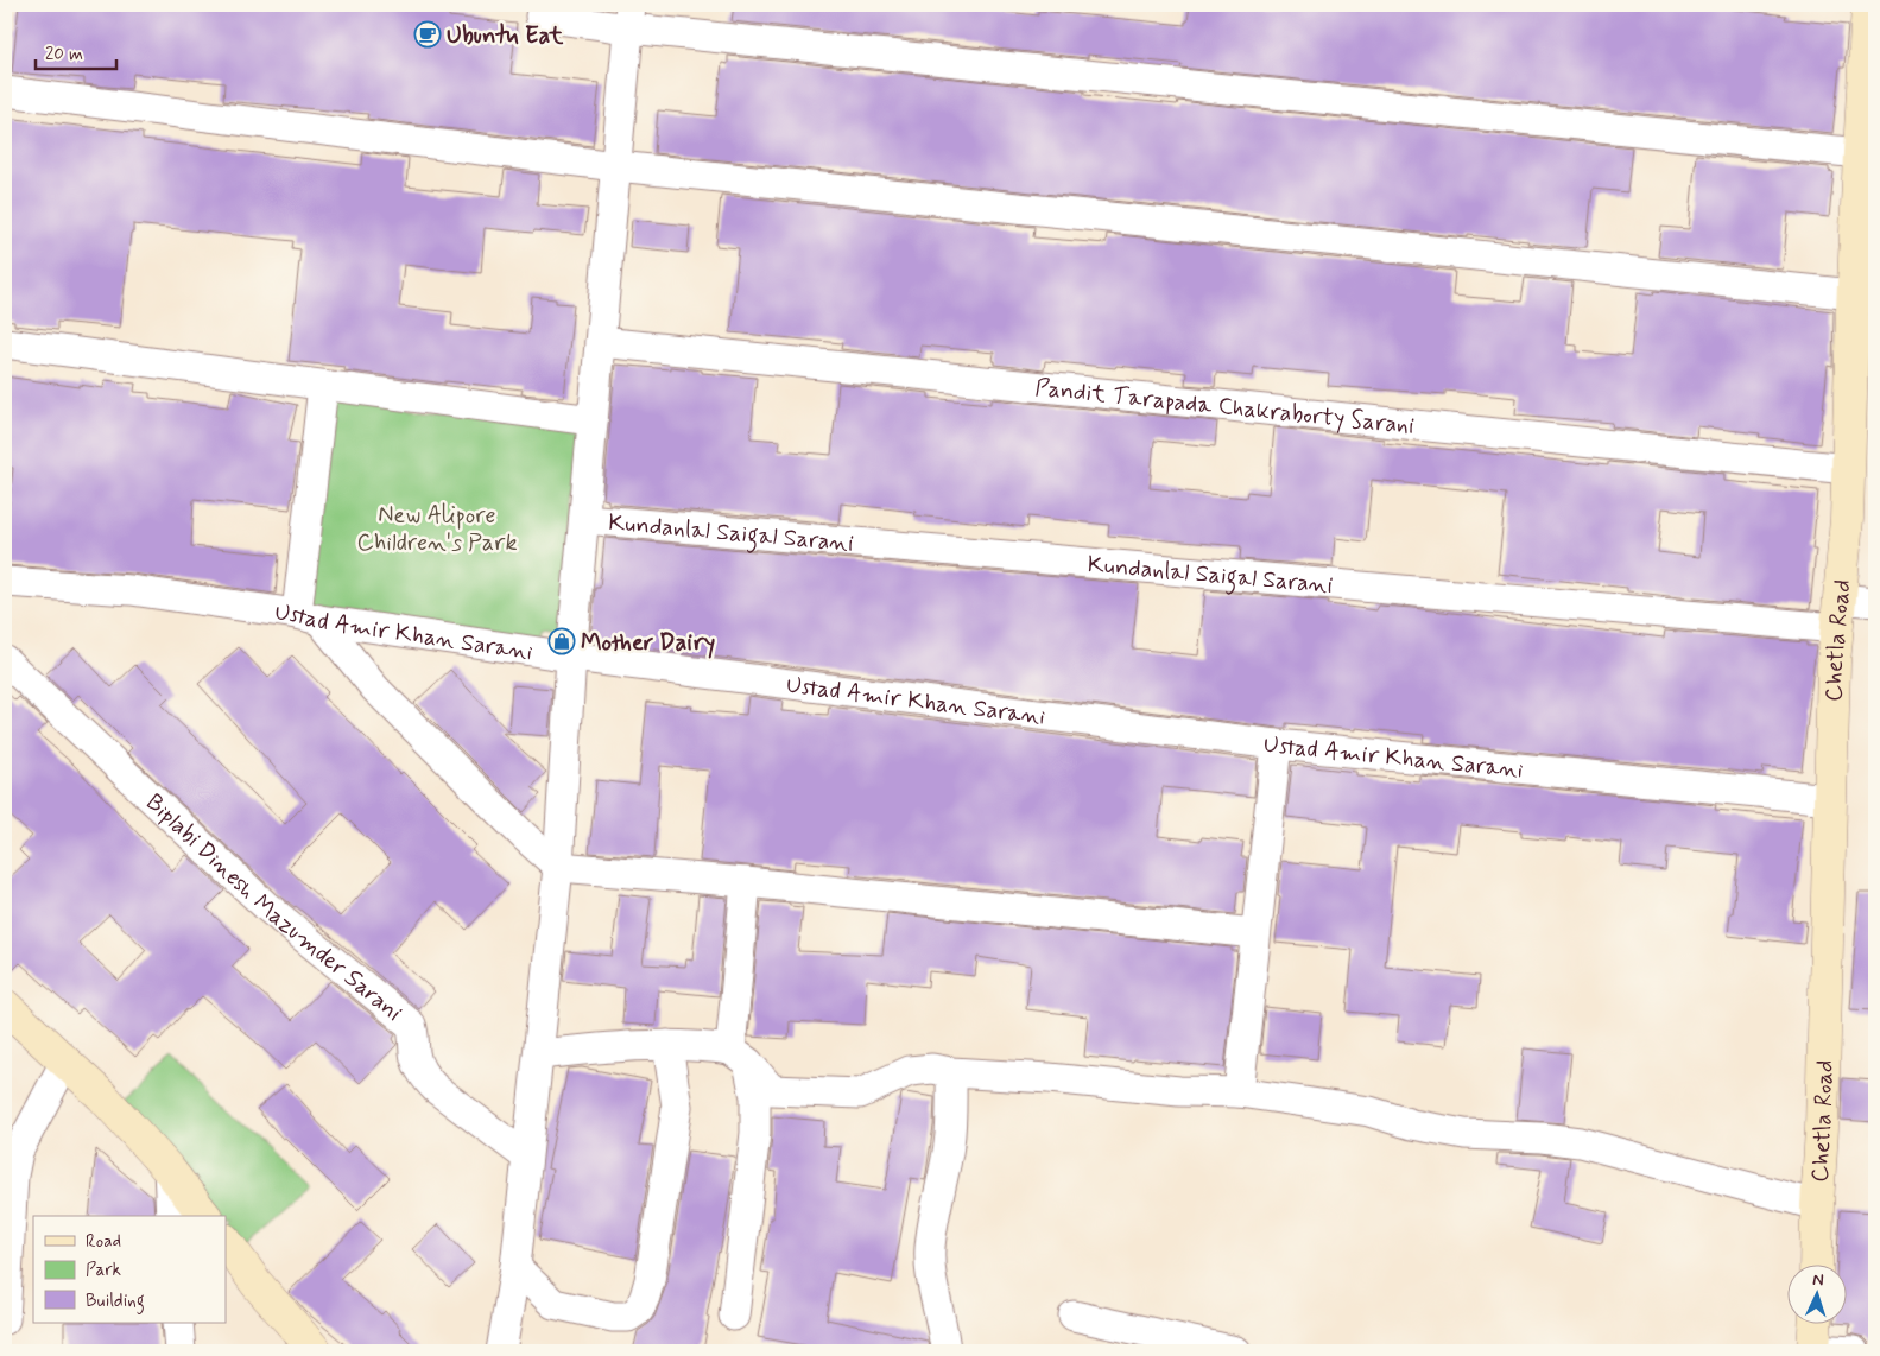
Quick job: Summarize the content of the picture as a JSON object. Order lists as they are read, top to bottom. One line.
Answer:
{"streets":{"main road":["Chetla Road"],"street":["Pandit Tarapada Chakraborty Sarani","Kundanlal Saigal Sarani","Ustad Amir Khan Sarani","Biplabi Dinesh Mazumder Sarani"]},"crossings":[["Pandit Tarapada Chakraborty Sarani","Chetla Road"],["Kundanlal Saigal Sarani","Chetla Road"],["Ustad Amir Khan Sarani","Chetla Road"]],"parks":["New Alipore Children's Park"],"places":{"cafe":["Ubuntu Eat"],"shop":["Mother Dairy"]},"legend":["Road","Park","Building"],"scale_bar":"20 m","north":"top"}
